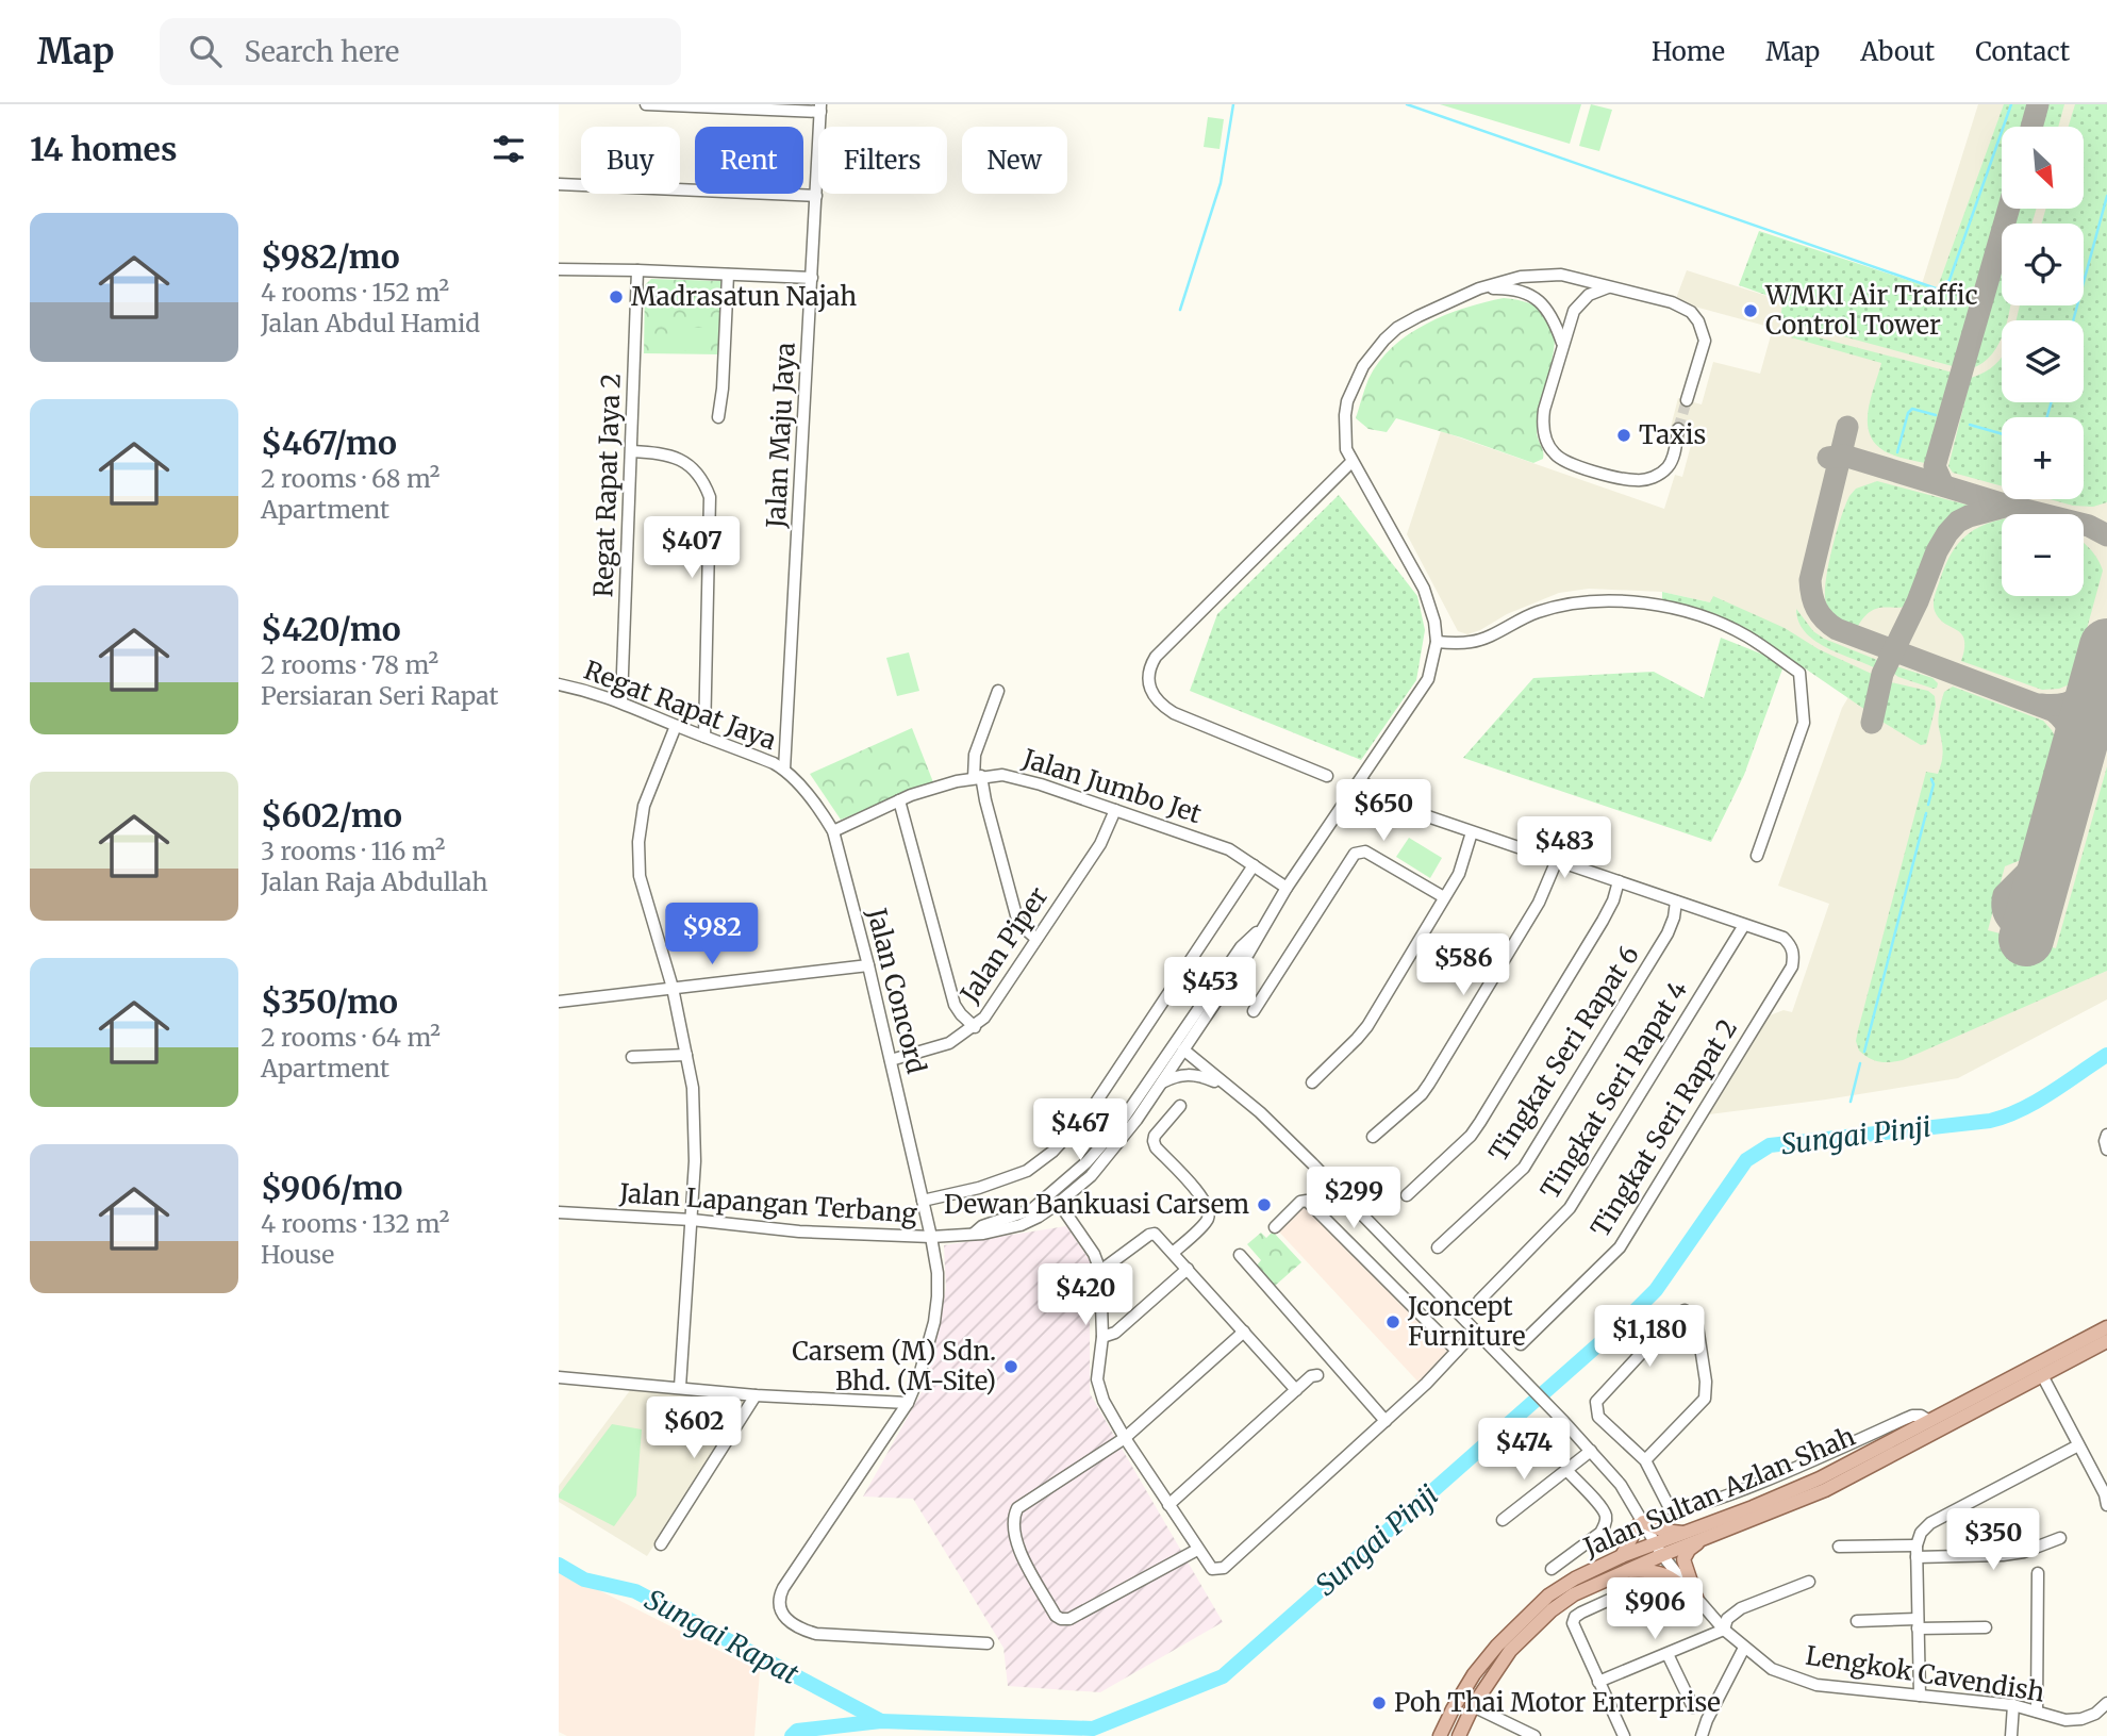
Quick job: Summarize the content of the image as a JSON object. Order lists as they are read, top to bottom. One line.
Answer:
{"streets":{"main road":["Jalan Sultan Azlan Shah"],"street":["Jalan Maju Jaya","Regat Rapat Jaya 2","Regat Rapat Jaya","Jalan Jumbo Jet","Jalan Piper","Jalan Concord","Tingkat Seri Rapat 6","Tingkat Seri Rapat 4","Tingkat Seri Rapat 2","Jalan Lapangan Terbang","Lengkok Cavendish"]},"crossings":[["Jalan Maju Jaya","Regat Rapat Jaya"],["Jalan Maju Jaya","Jalan Concord"],["Regat Rapat Jaya 2","Regat Rapat Jaya"],["Regat Rapat Jaya","Jalan Concord"],["Jalan Jumbo Jet","Jalan Piper"],["Jalan Jumbo Jet","Jalan Concord"],["Jalan Jumbo Jet","Jalan Lapangan Terbang"],["Jalan Piper","Jalan Concord"],["Jalan Concord","Jalan Lapangan Terbang"],["Tingkat Seri Rapat 4","Tingkat Seri Rapat 2"],["Jalan Sultan Azlan Shah","Lengkok Cavendish"]],"water":["Sungai Pinji","Sungai Rapat"],"places":["Madrasatun Najah","WMKI Air Traffic Control Tower","Taxis","Dewan Bankuasi Carsem","Jconcept Furniture","Carsem (M) Sdn. Bhd. (M-Site)","Poh Thai Motor Enterprise"],"north":"bottom right","page":{"header":"Map","search":"Search here","nav":["Home","Map","About","Contact"],"heading":"14 homes","map_buttons":["+","−"],"chip":["Buy","Rent","Filters","New"],"list":[{"name":"$982/mo","note":"4 rooms · 152 m² · Jalan Abdul Hamid"},{"name":"$467/mo","note":"2 rooms · 68 m² · Apartment"},{"name":"$420/mo","note":"2 rooms · 78 m² · Persiaran Seri Rapat"},{"name":"$602/mo","note":"3 rooms · 116 m² · Jalan Raja Abdullah"},{"name":"$350/mo","note":"2 rooms · 64 m² · Apartment"},{"name":"$906/mo","note":"4 rooms · 132 m² · House"}],"price":["$407","$650","$483","$982","$586","$453","$467","$299","$420","$1,180","$602","$474","$350","$906"]}}
